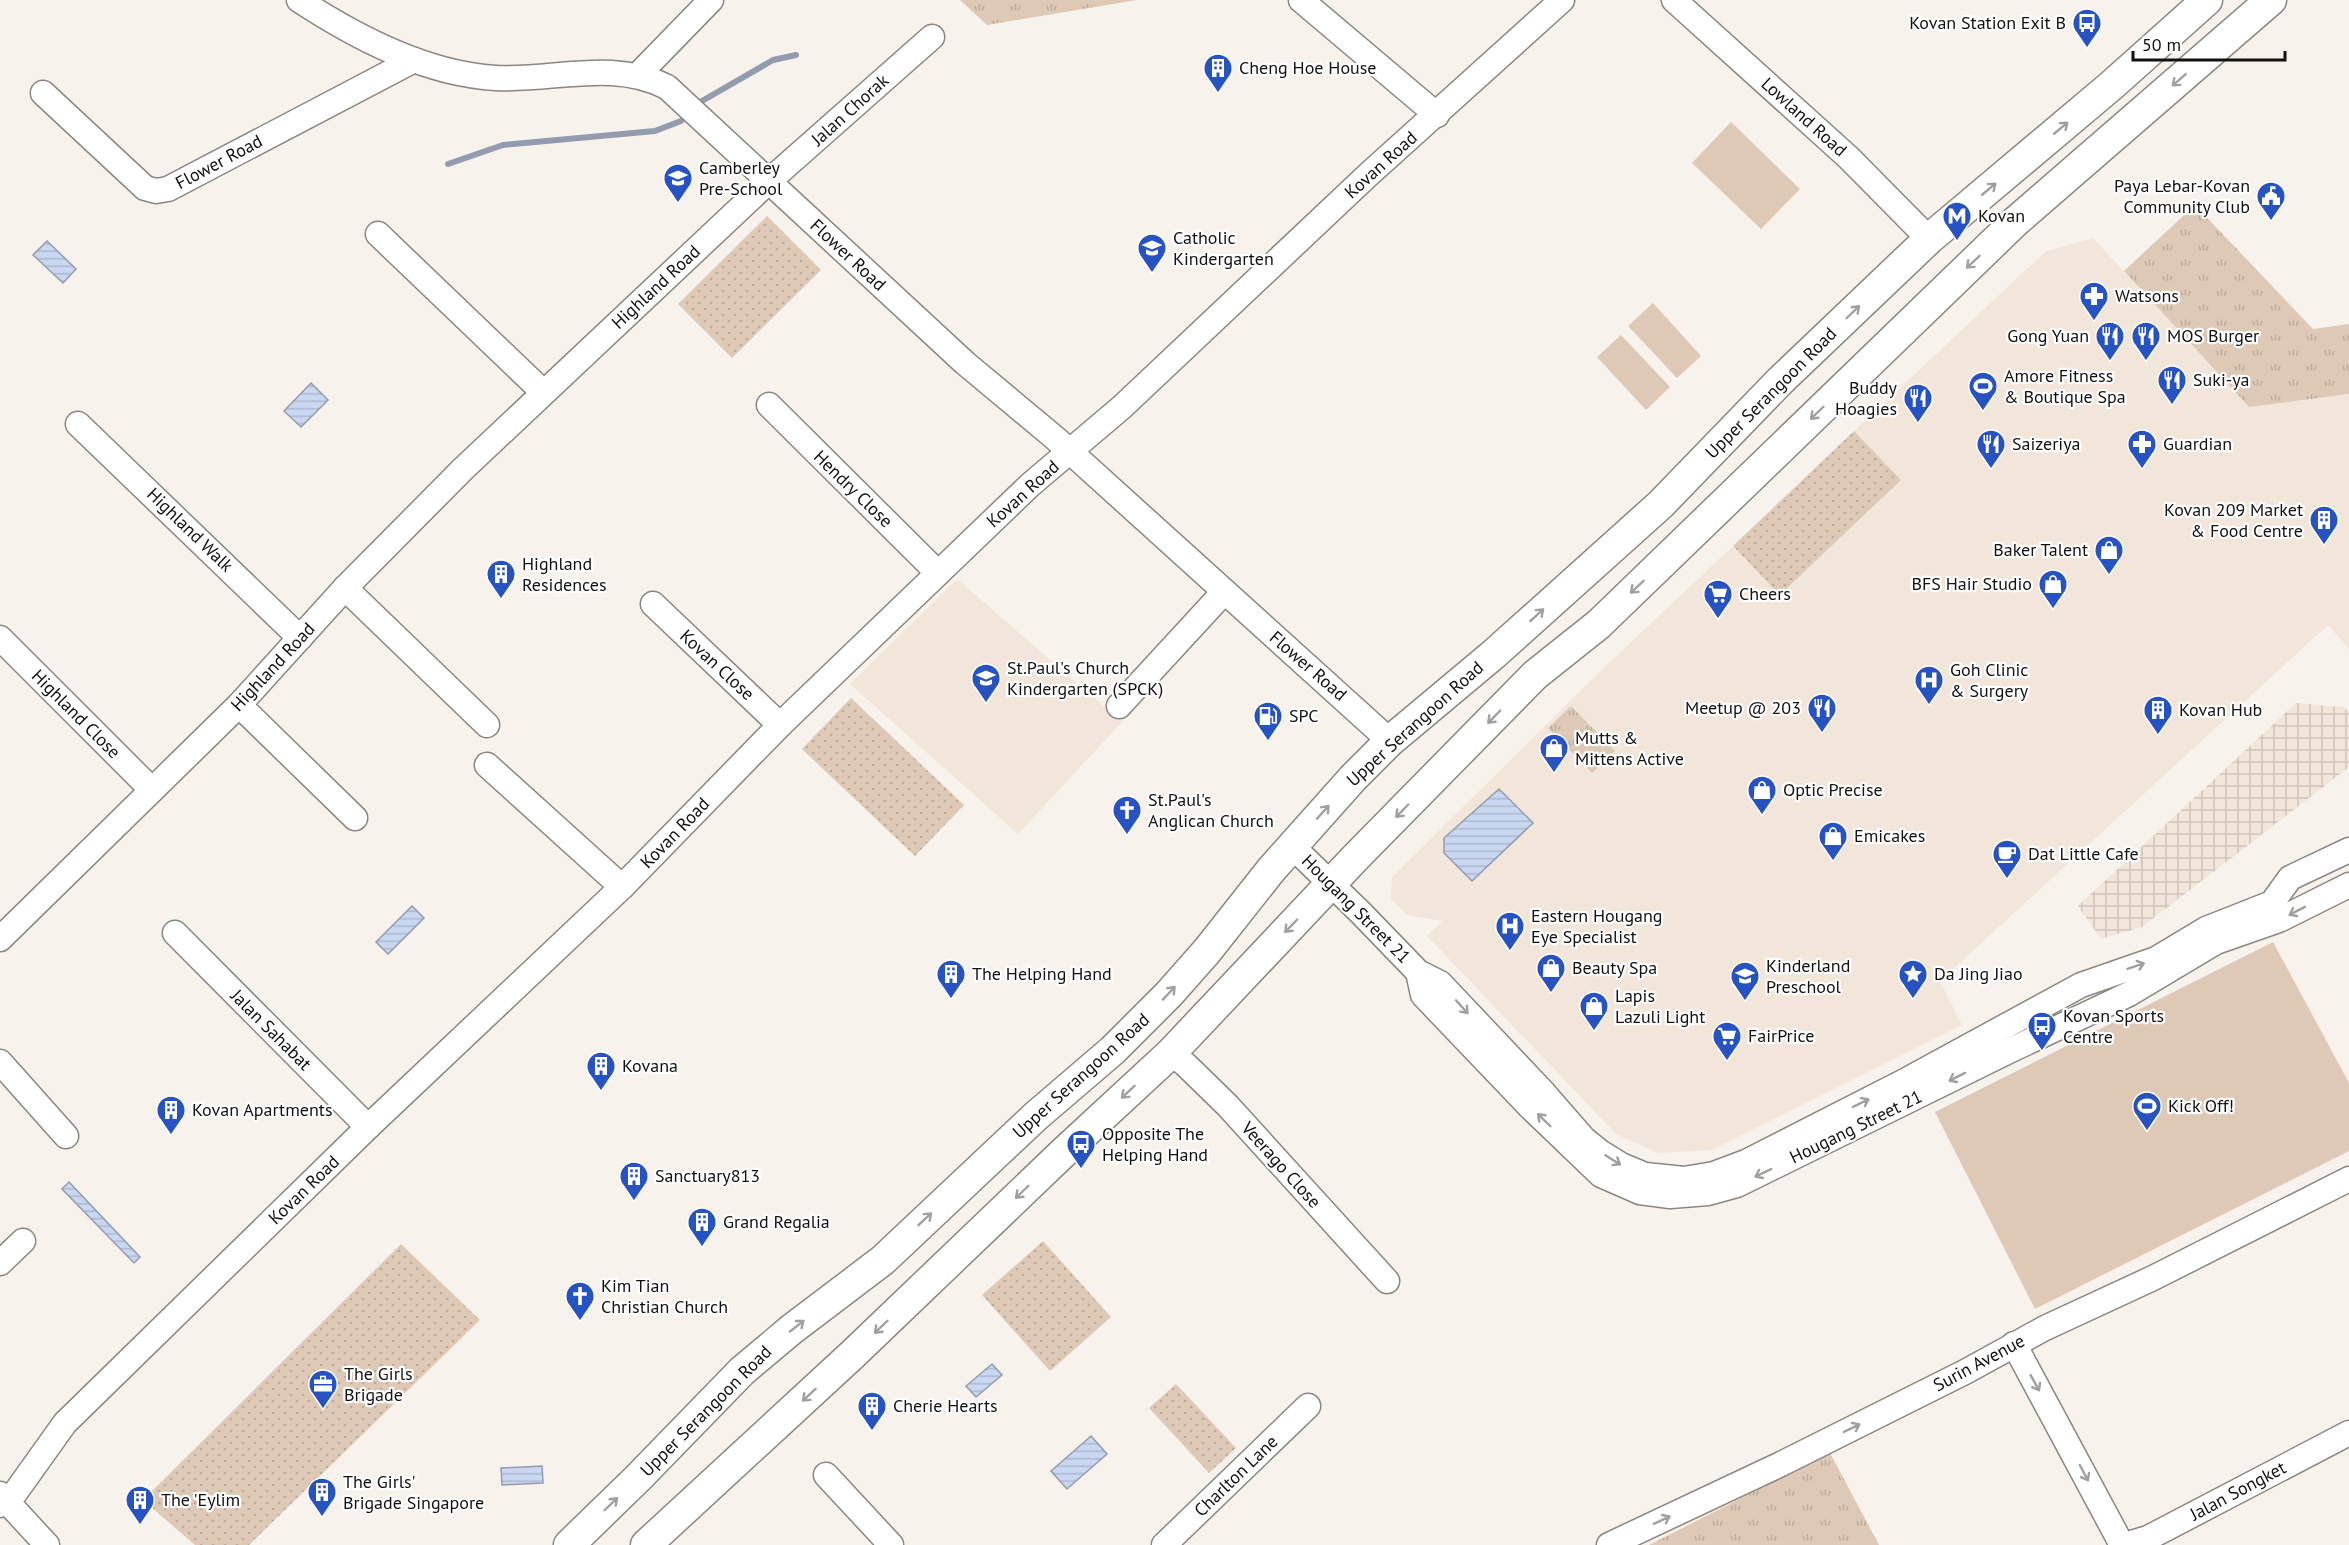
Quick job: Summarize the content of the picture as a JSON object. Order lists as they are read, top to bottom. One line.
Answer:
{"streets":{"main road":["Upper Serangoon Road"],"street":["Jalan Chorak","Lowland Road","Flower Road","Kovan Road","Highland Road","Hendry Close","Highland Walk","Kovan Close","Highland Close","Hougang Street 21","Jalan Sahabat","Veerago Close","Surin Avenue","Charlton Lane","Jalan Songket"]},"crossings":[["Jalan Chorak","Flower Road"],["Jalan Chorak","Highland Road"],["Lowland Road","Upper Serangoon Road"],["Flower Road","Kovan Road"],["Flower Road","Highland Road"],["Flower Road","Upper Serangoon Road"],["Kovan Road","Hendry Close"],["Kovan Road","Kovan Close"],["Kovan Road","Jalan Sahabat"],["Highland Road","Highland Walk"],["Highland Road","Highland Close"],["Upper Serangoon Road","Hougang Street 21"],["Surin Avenue","Jalan Songket"]],"one_way":["Surin Avenue","Jalan Songket"],"places":{"bus stop":["Kovan Station Exit B","Kovan Sports Centre","Opposite The Helping Hand"],"building":["Cheng Hoe House","Kovan 209 Market & Food Centre","Highland Residences","Kovan Hub","The Helping Hand","Kovana","Kovan Apartments","Sanctuary813","Grand Regalia","Cherie Hearts","The Girls' Brigade Singapore","The 'Eylim"],"school or university":["Camberley Pre-School","Catholic Kindergarten","St.Paul's Church Kindergarten (SPCK)","Kinderland Preschool"],"public building":["Paya Lebar-Kovan Community Club"],"metro station":["Kovan"],"pharmacy":["Watsons","Guardian"],"restaurant":["Gong Yuan","MOS Burger","Suki-ya","Buddy Hoagies","Saizeriya","Meetup @ 203"],"sports":["Amore Fitness & Boutique Spa","Kick Off!"],"shop":["Baker Talent","BFS Hair Studio","Mutts & Mittens Active","Optic Precise","Emicakes","Beauty Spa","Lapis Lazuli Light"],"supermarket":["Cheers","FairPrice"],"hospital":["Goh Clinic & Surgery","Eastern Hougang Eye Specialist"],"fuel station":["SPC"],"church":["St.Paul's Anglican Church","Kim Tian Christian Church"],"cafe":["Dat Little Cafe"],"place":["Da Jing Jiao"],"office":["The Girls Brigade"]},"scale_bar":"50 m"}
